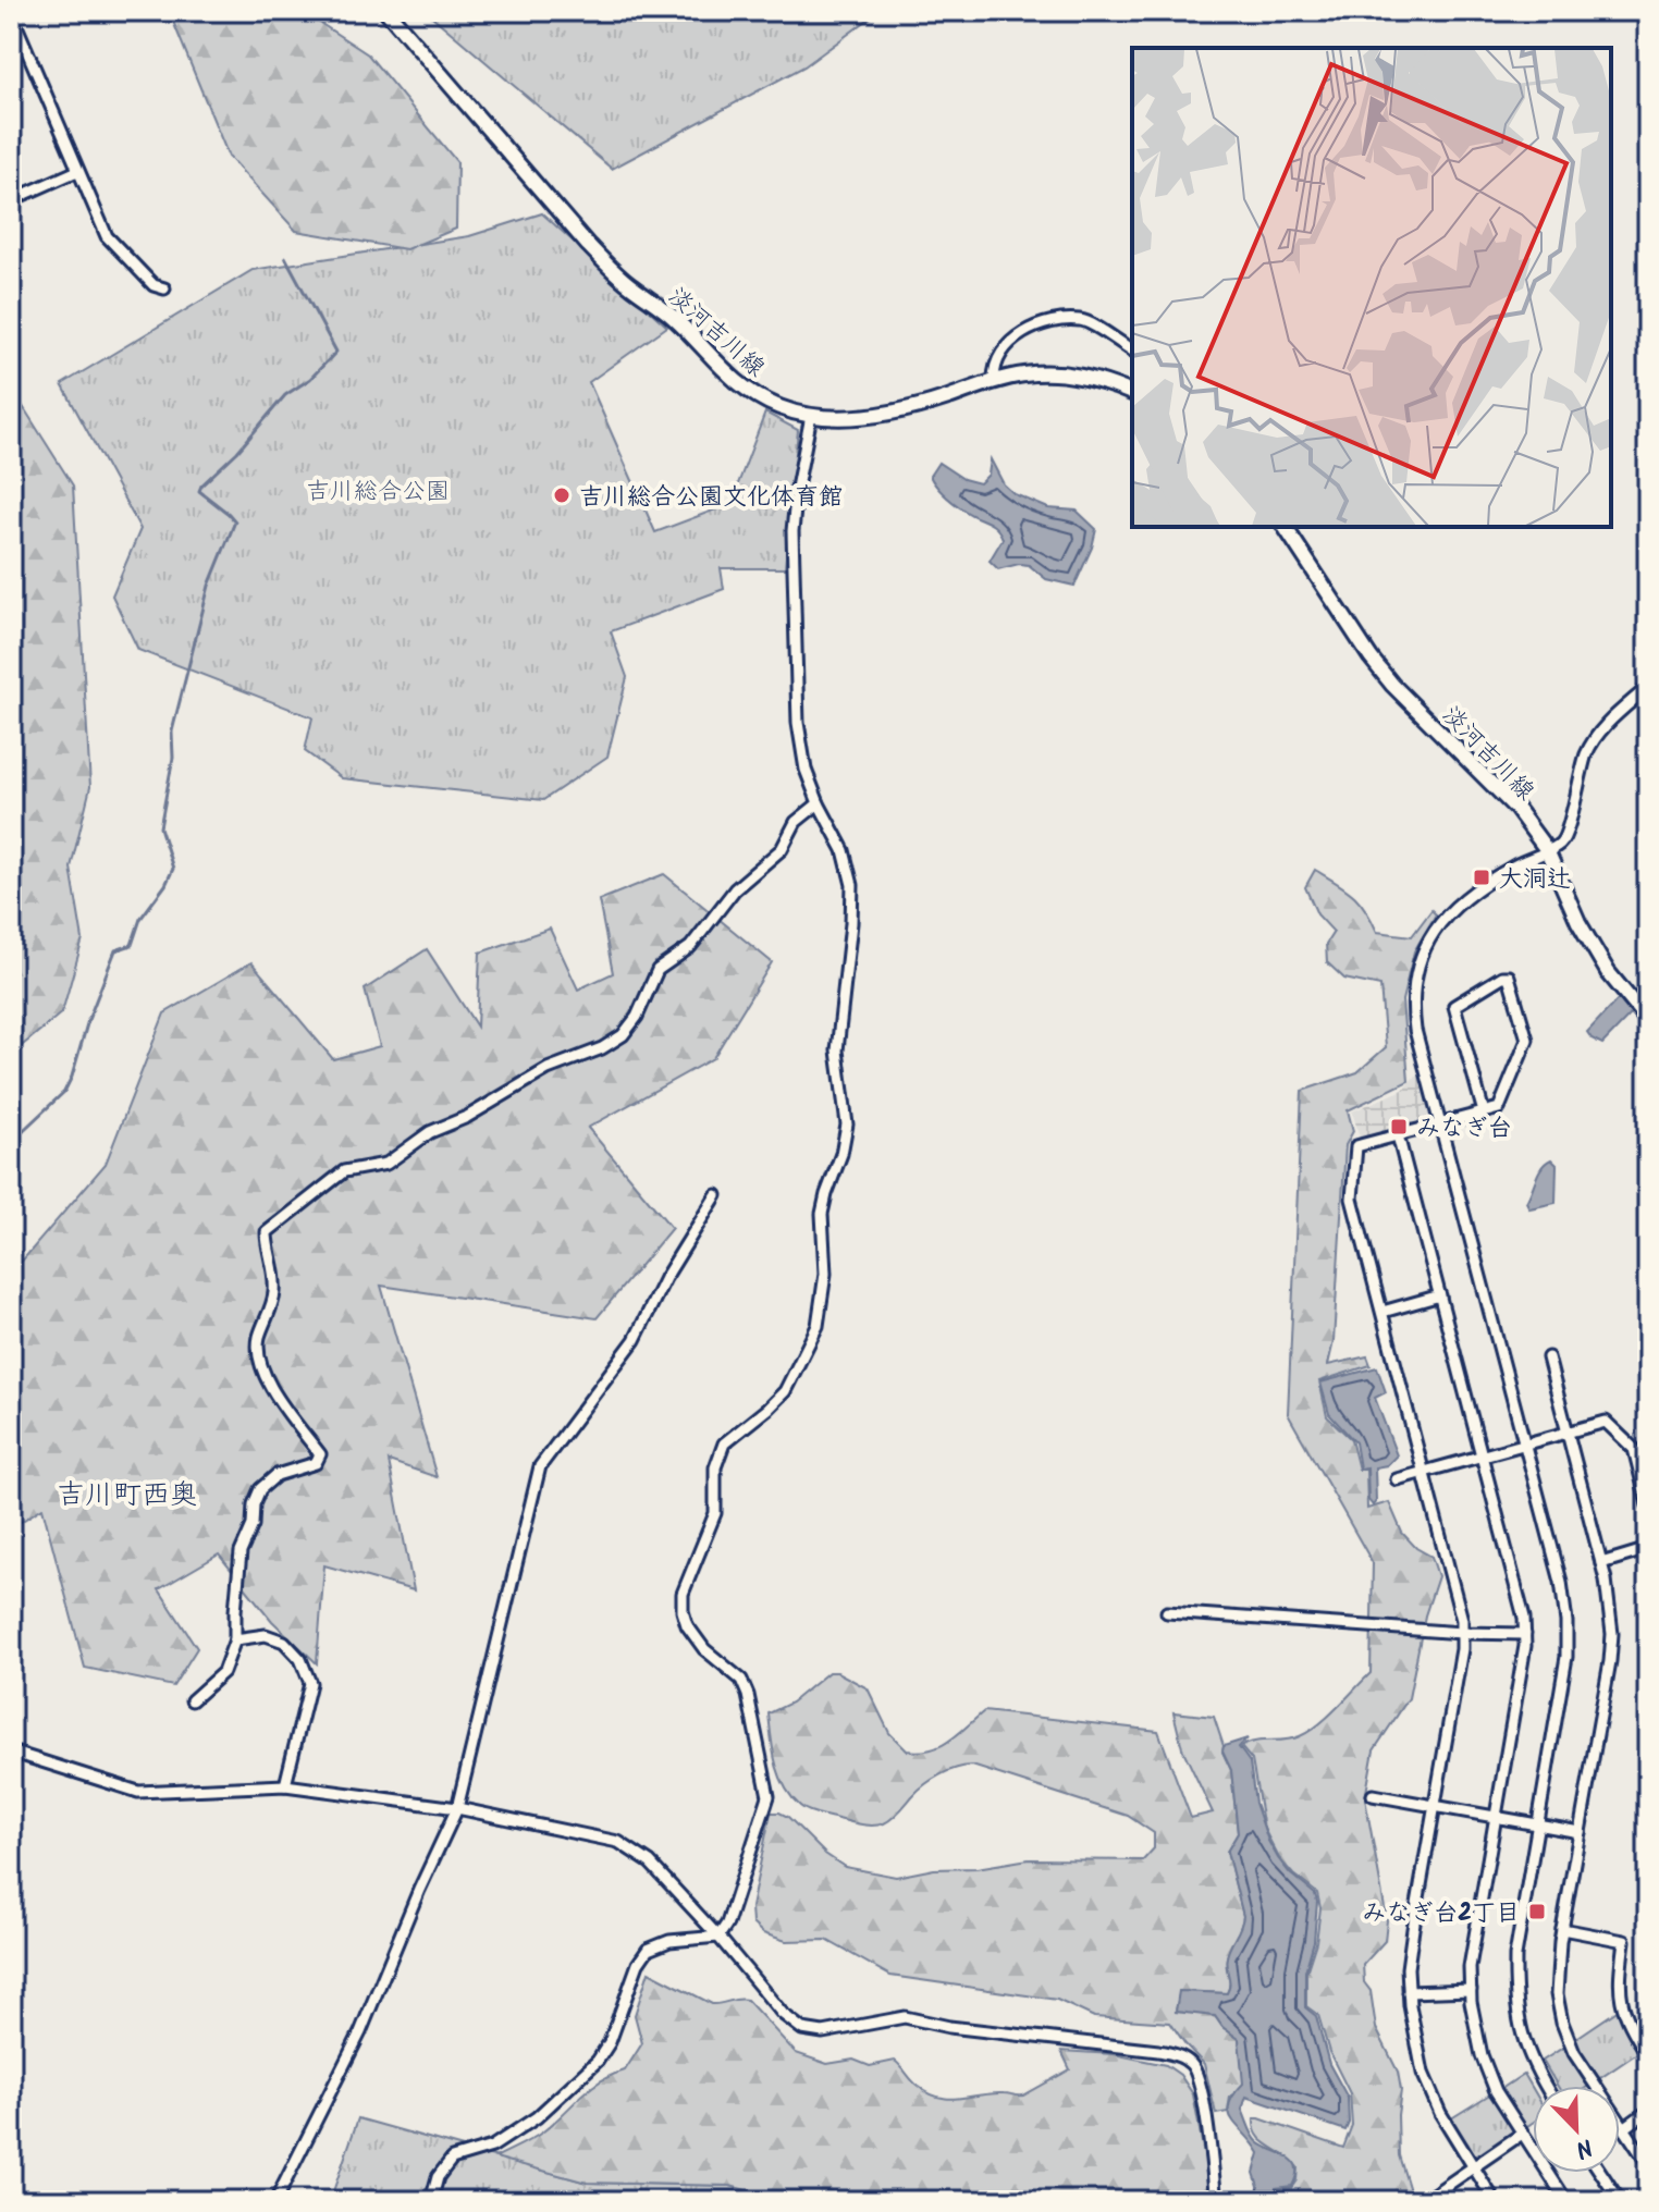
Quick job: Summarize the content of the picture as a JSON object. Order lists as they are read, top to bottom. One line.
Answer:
{"streets":{"main road":["淡河吉川線"]},"districts":["吉川町西奥"],"parks":["吉川総合公園"],"places":{"other":["吉川総合公園文化体育館"],"transit":["大洞辻","みなぎ台","みなぎ台2丁目"]},"north":"bottom right"}
